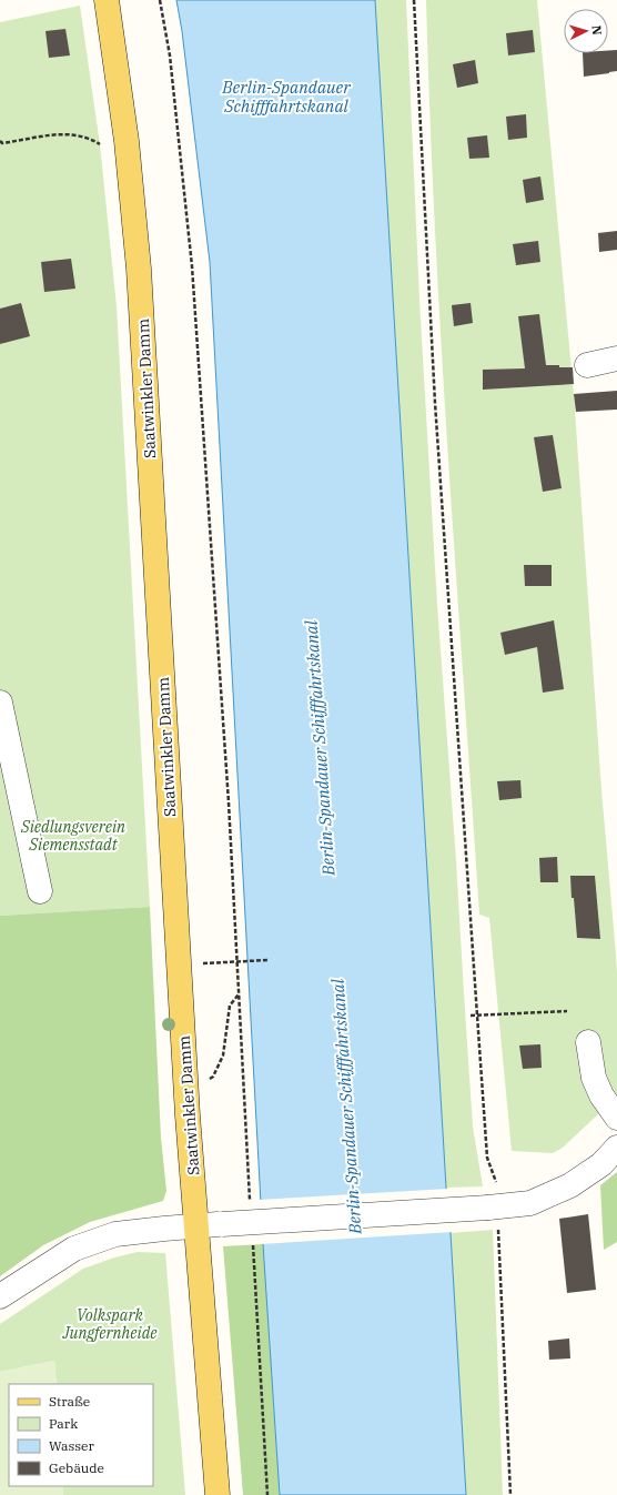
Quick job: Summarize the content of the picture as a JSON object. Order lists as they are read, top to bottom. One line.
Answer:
{"streets":{"main road":["Saatwinkler Damm"]},"water":["Berlin-Spandauer Schifffahrtskanal"],"parks":["Siedlungsverein Siemensstadt","Volkspark Jungfernheide"],"legend":["Straße","Park","Wasser","Gebäude"],"north":"right"}
